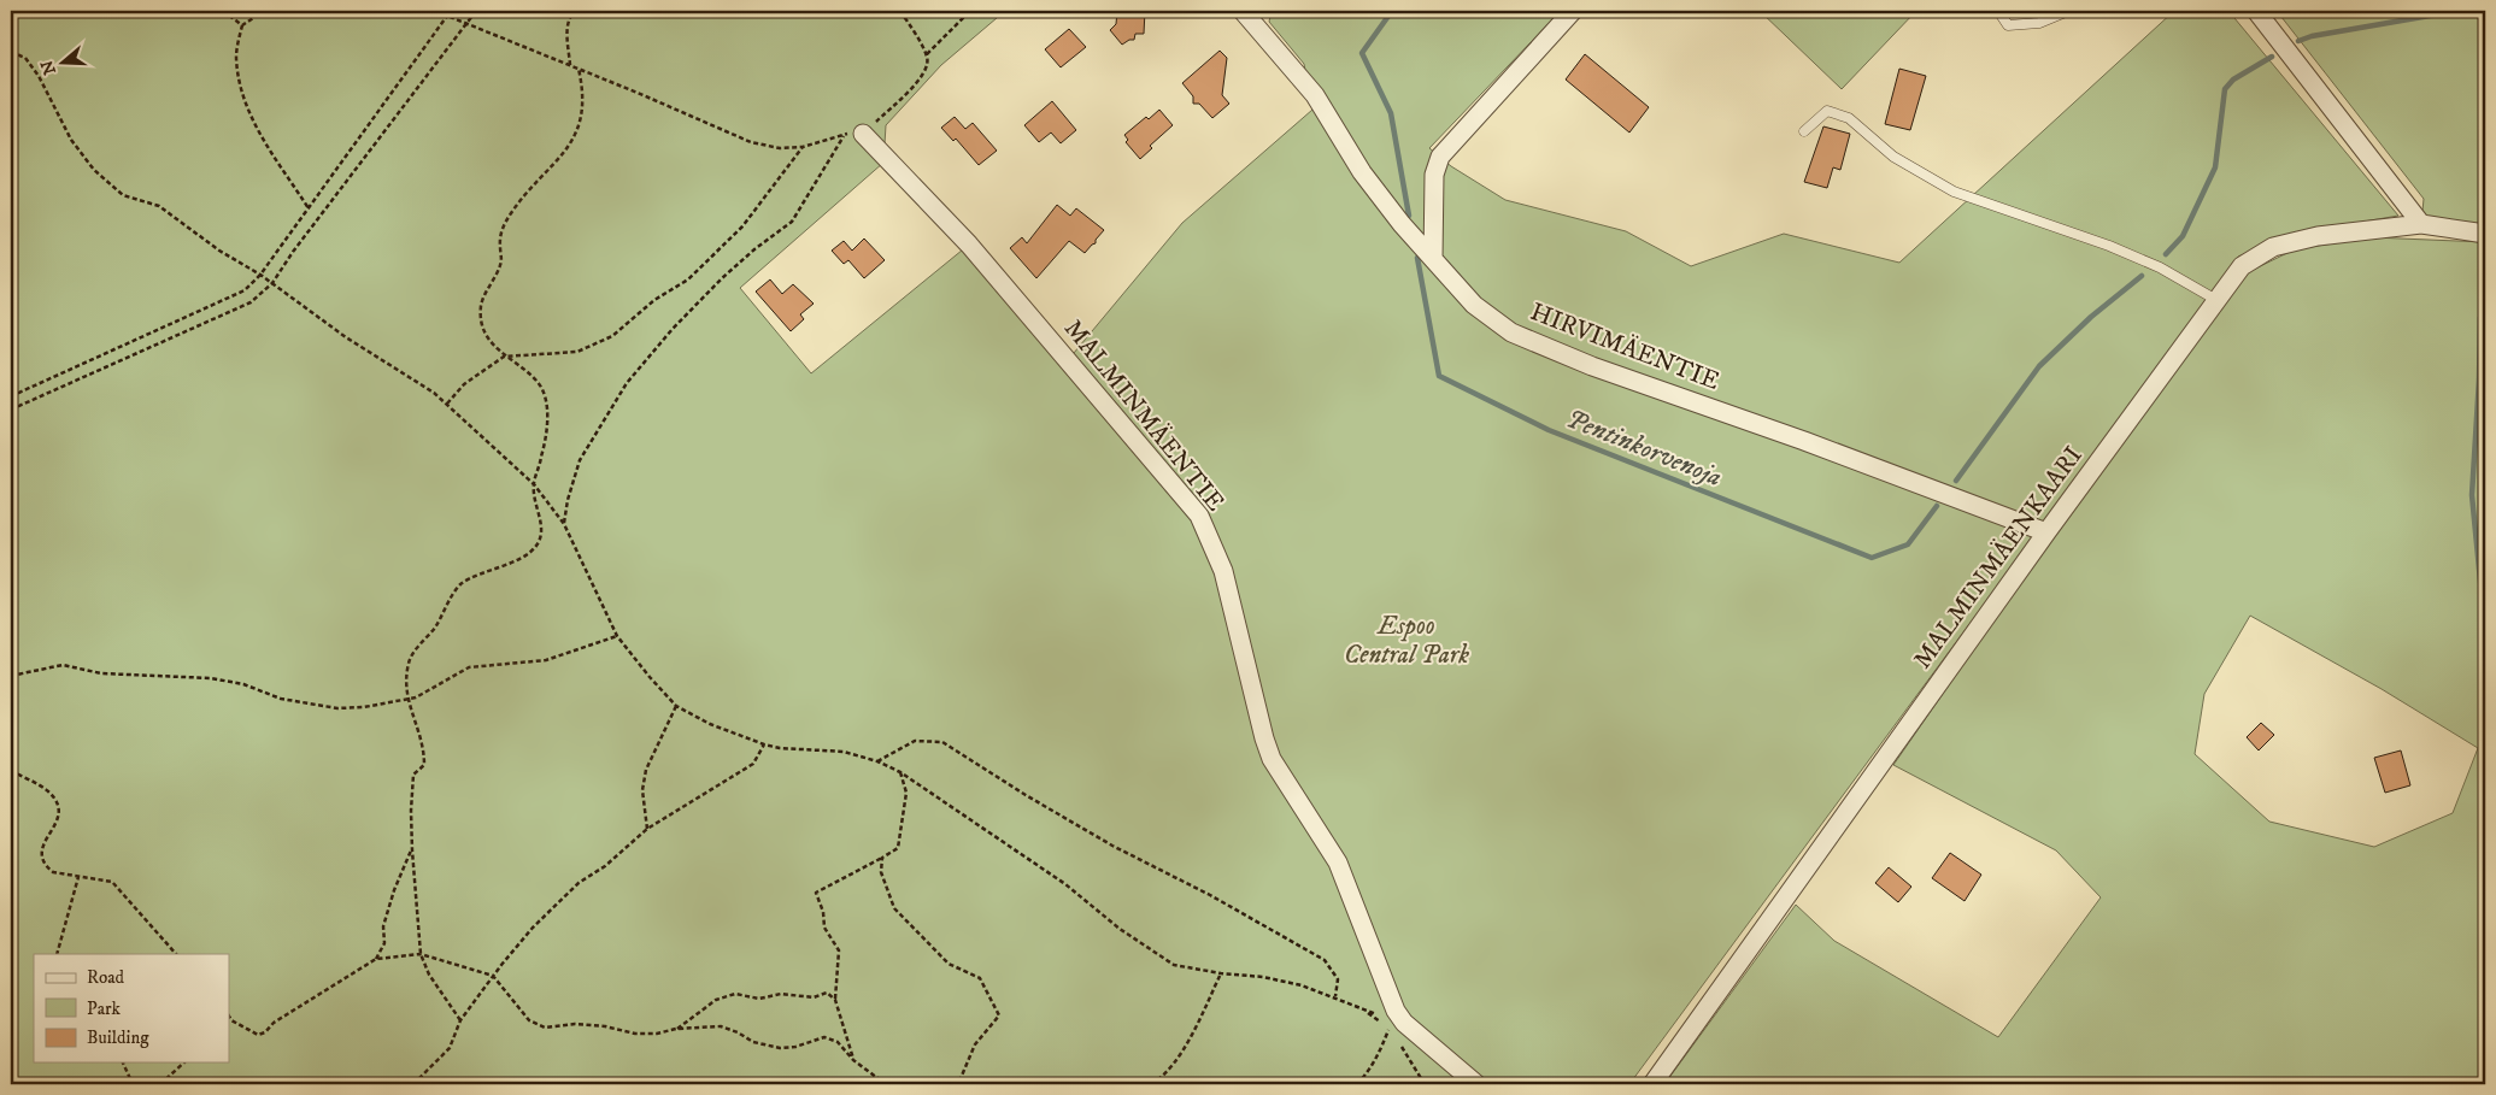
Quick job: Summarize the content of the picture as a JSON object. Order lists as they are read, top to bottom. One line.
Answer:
{"streets":{"street":["HIRVIMÄENTIE","MALMINMÄENTIE","MALMINMÄENKAARI"]},"crossings":[["HIRVIMÄENTIE","MALMINMÄENKAARI"]],"water":["Pentinkorvenoja"],"parks":["Espoo Central Park"],"legend":["Road","Park","Building"],"north":"left"}
